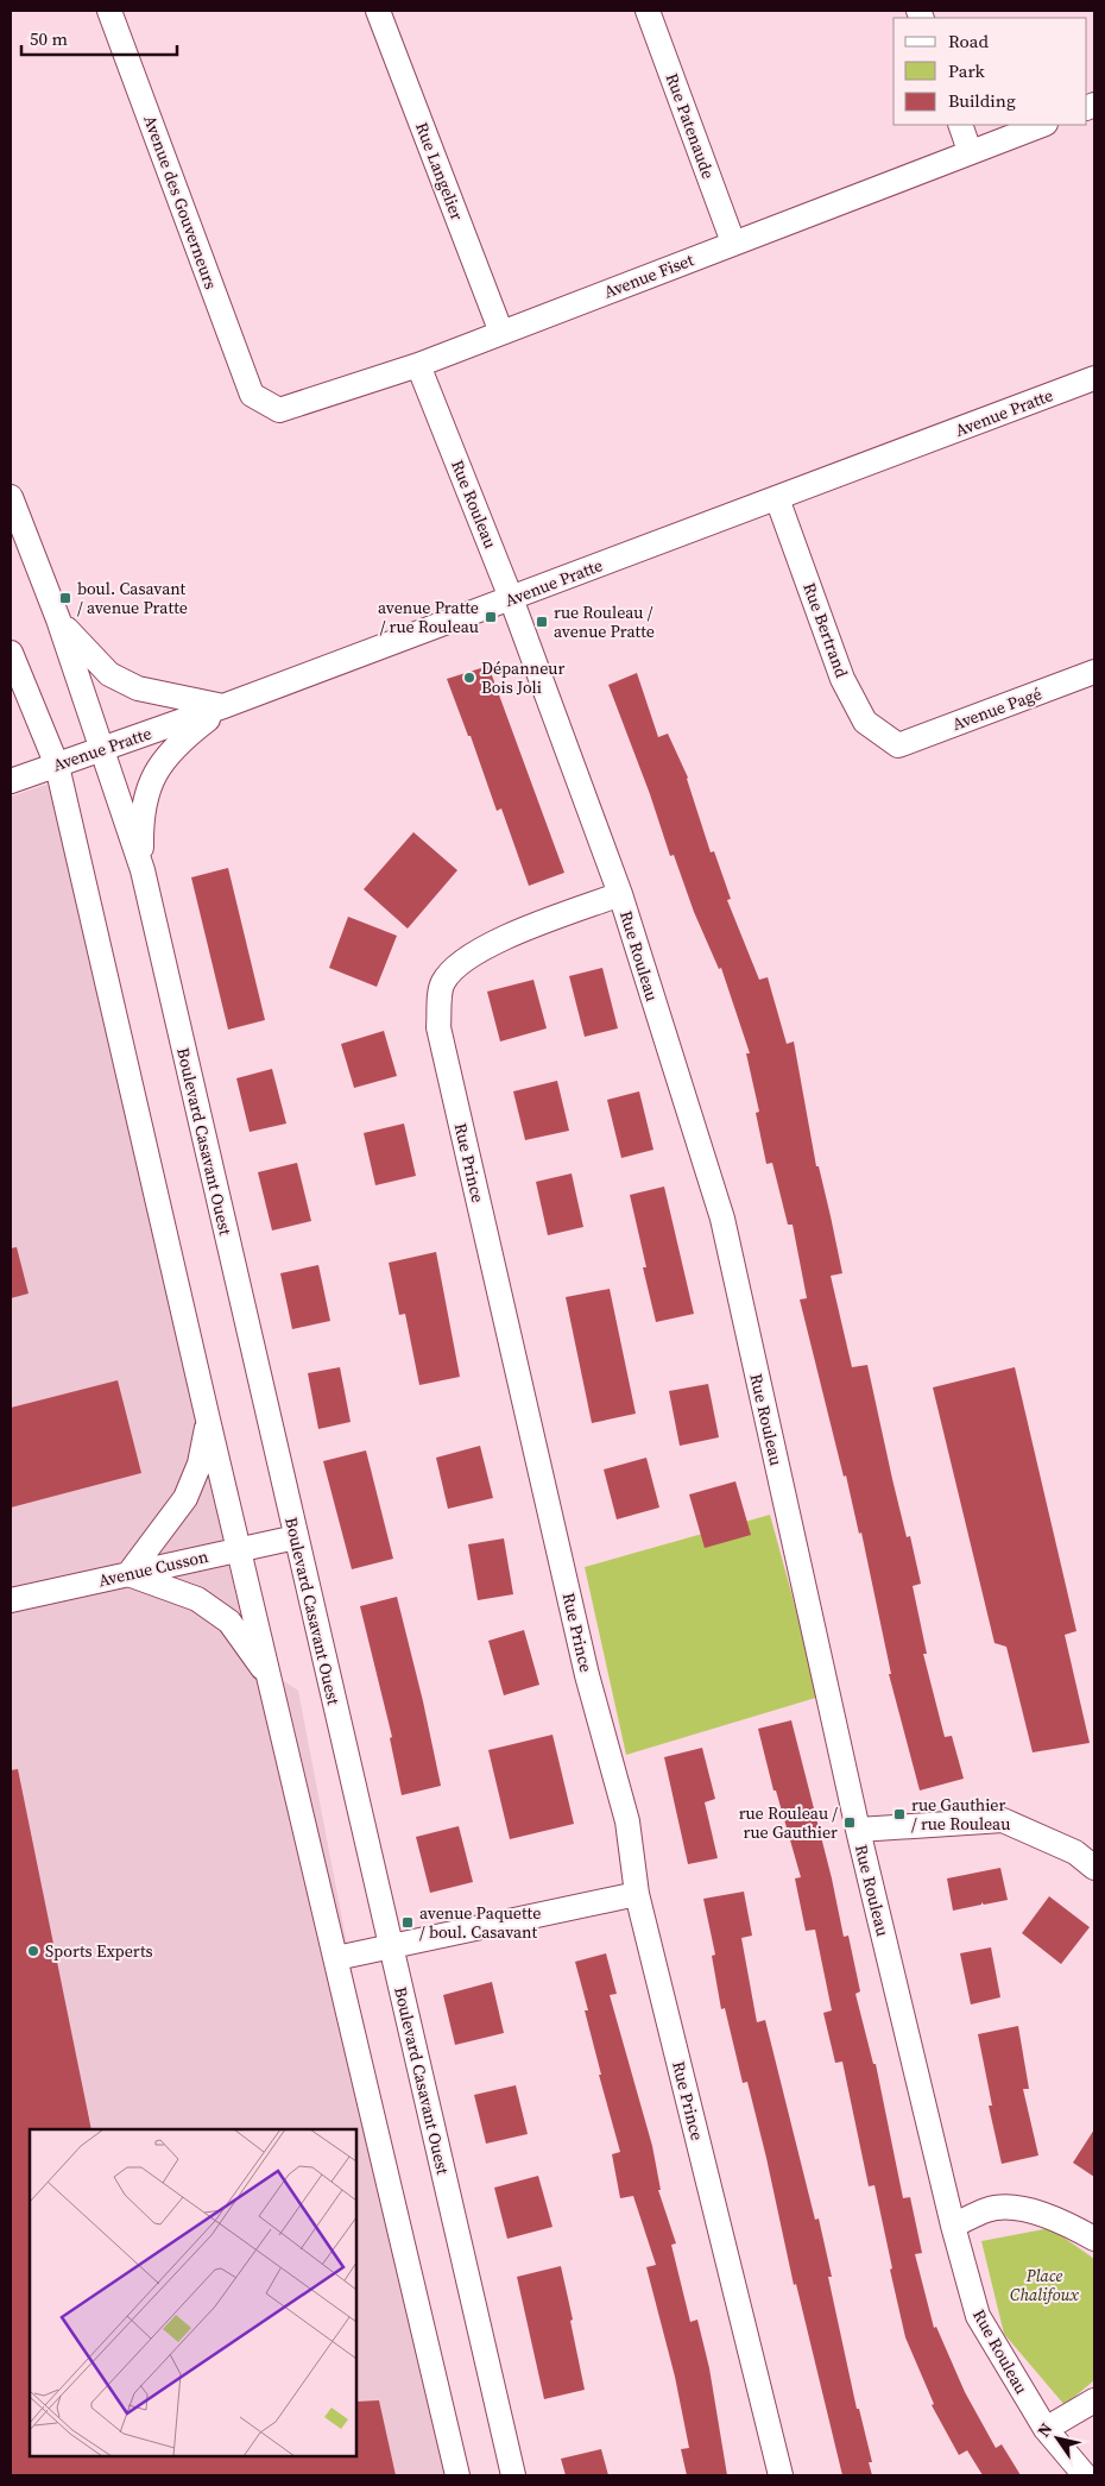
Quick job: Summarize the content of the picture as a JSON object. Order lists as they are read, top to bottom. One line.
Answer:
{"streets":{"street":["Rue Patenaude","Rue Langelier","Avenue des Gouverneurs","Avenue Fiset","Avenue Pratte","Rue Rouleau","Rue Bertrand","Avenue Pagé","Boulevard Casavant Ouest","Rue Prince","Avenue Cusson"]},"crossings":[["Rue Patenaude","Avenue Fiset"],["Rue Langelier","Avenue Fiset"],["Avenue des Gouverneurs","Avenue Fiset"],["Avenue Fiset","Rue Rouleau"],["Avenue Pratte","Rue Rouleau"],["Avenue Pratte","Rue Bertrand"],["Avenue Pratte","Boulevard Casavant Ouest"],["Rue Rouleau","Rue Prince"],["Rue Bertrand","Avenue Pagé"],["Boulevard Casavant Ouest","Avenue Cusson"]],"parks":["Place Chalifoux"],"places":{"transit":["boul. Casavant / avenue Pratte","avenue Pratte / rue Rouleau","rue Rouleau / avenue Pratte","rue Gauthier / rue Rouleau","rue Rouleau / rue Gauthier","avenue Paquette / boul. Casavant"],"other":["Dépanneur Bois Joli","Sports Experts"]},"legend":["Road","Park","Building"],"scale_bar":"50 m","north":"top left"}
